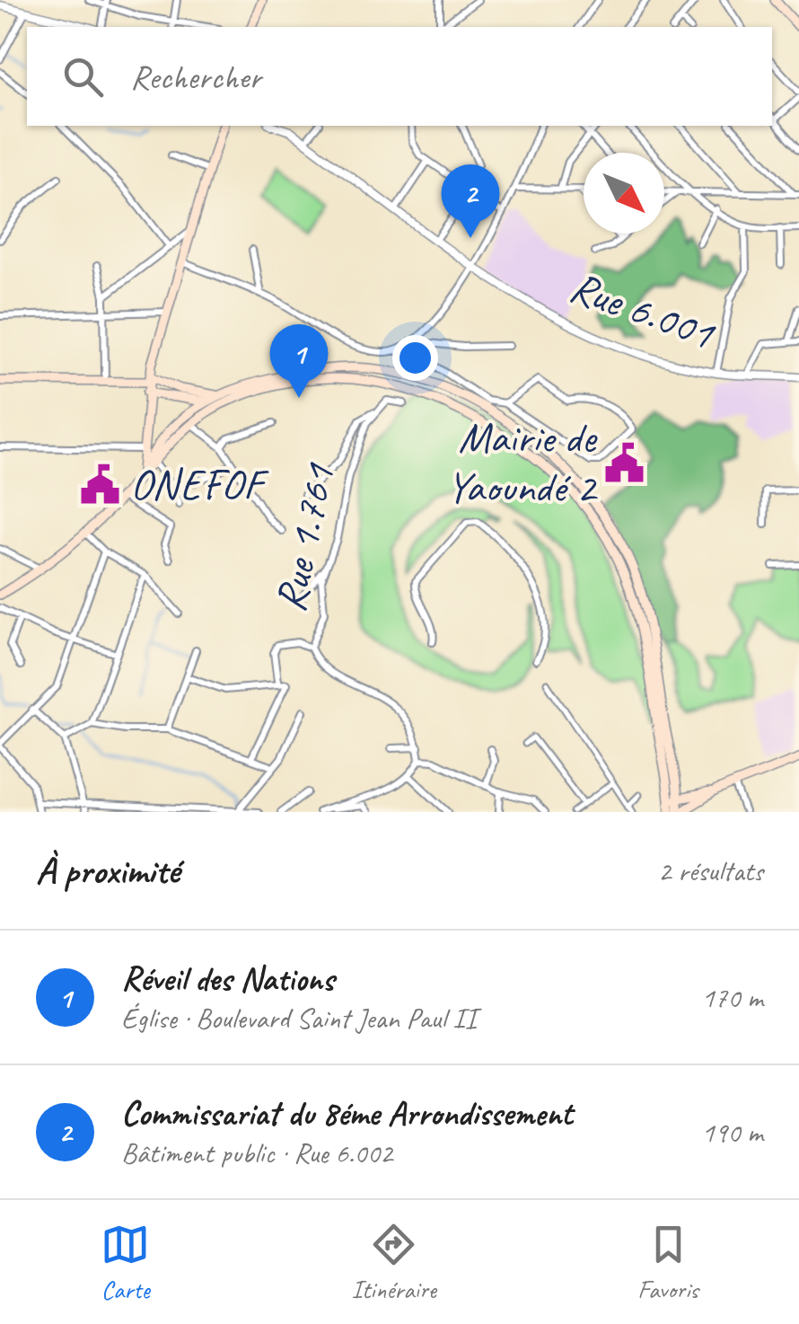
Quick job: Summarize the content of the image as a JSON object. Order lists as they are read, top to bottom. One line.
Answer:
{"streets":{"street":["Rue 6.001","Rue 1.761"]},"places":{"public building":["Mairie de Yaoundé 2","ONEFOF"]},"north":"bottom right","page":{"search":"Rechercher","pins":["2","1"],"heading":["À proximité","2 résultats"],"list":[{"mark":"1","name":"Réveil des Nations","note":"Église · Boulevard Saint Jean Paul II","value":"170 m"},{"mark":"2","name":"Commissariat du 8éme Arrondissement","note":"Bâtiment public · Rue 6.002","value":"190 m"}],"nav":["Carte","Itinéraire","Favoris"]}}
